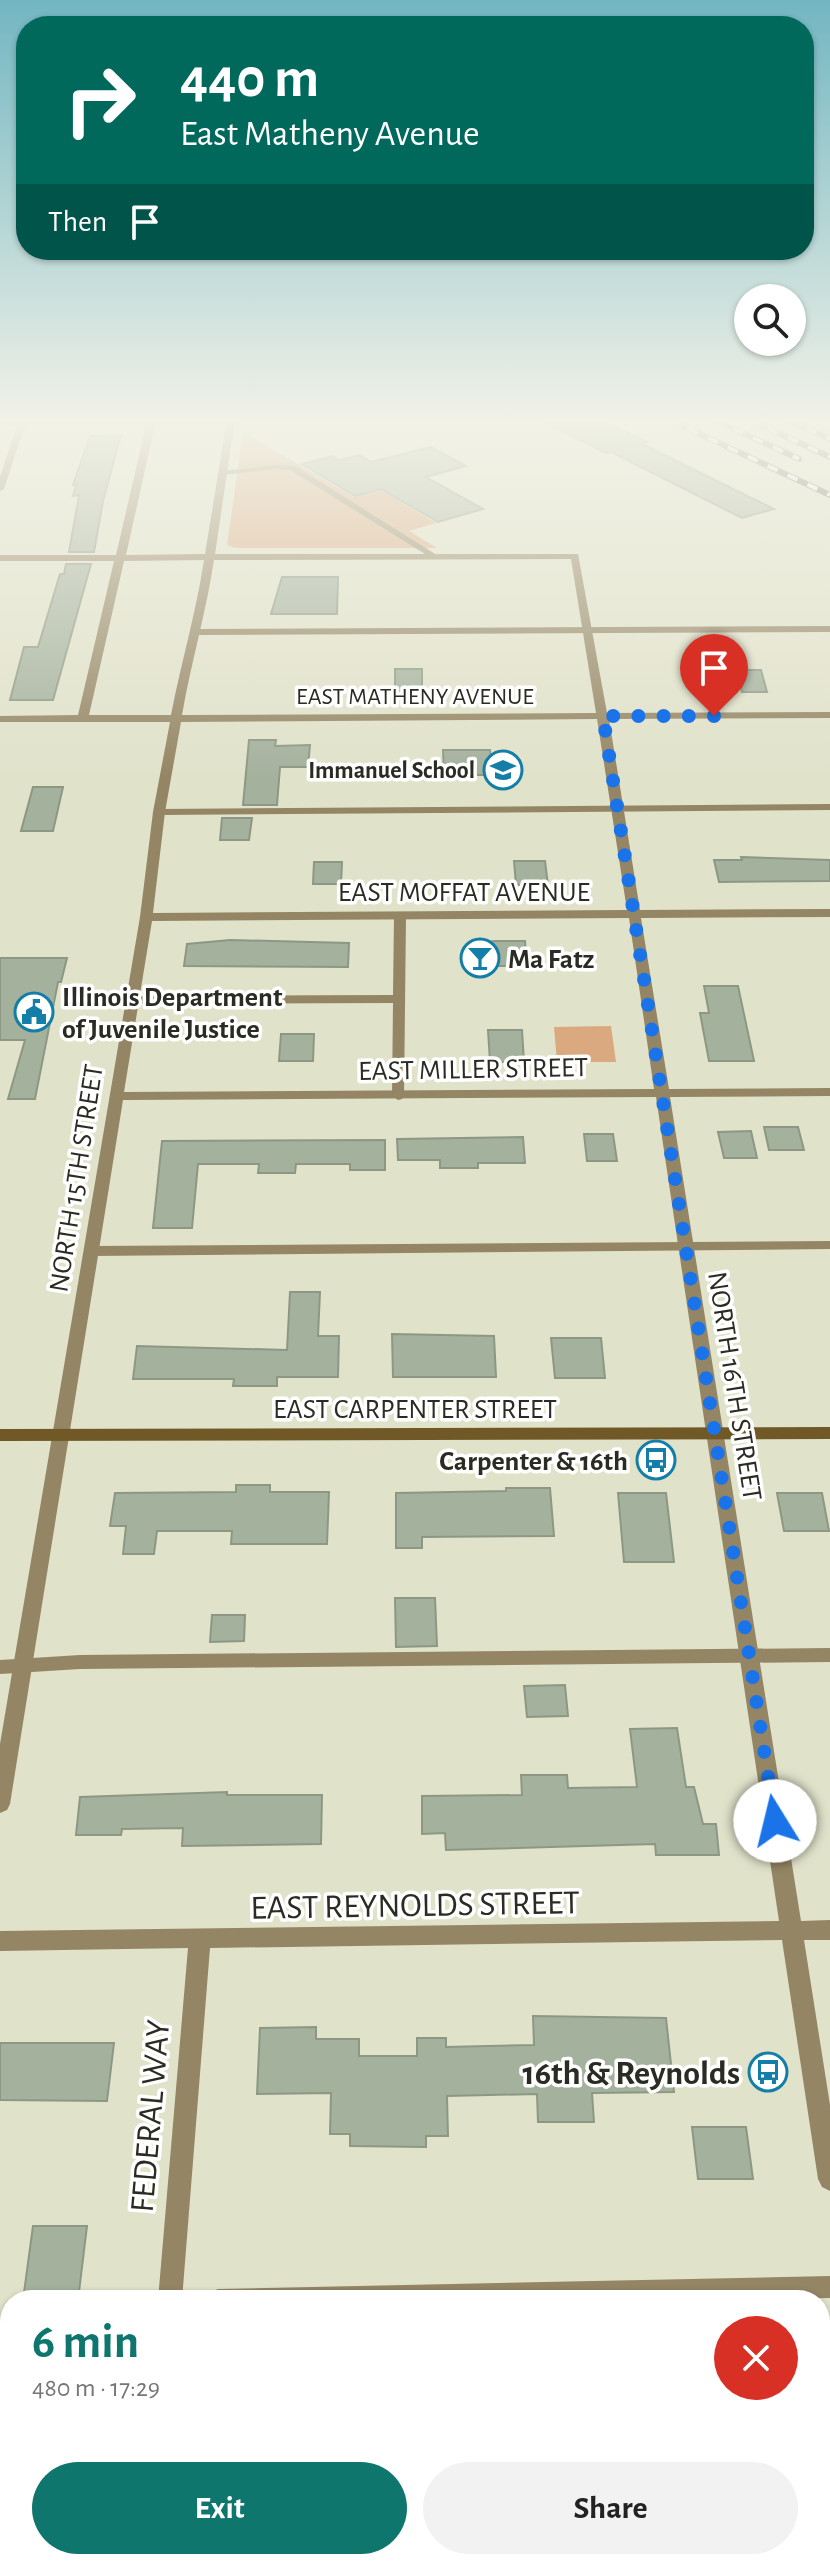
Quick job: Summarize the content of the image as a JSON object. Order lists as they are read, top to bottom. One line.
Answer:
{"streets":{"street":["EAST MATHENY AVENUE","EAST MOFFAT AVENUE","EAST MILLER STREET","NORTH 15TH STREET","NORTH 16TH STREET","EAST CARPENTER STREET","EAST REYNOLDS STREET","FEDERAL WAY"]},"crossings":[["EAST MATHENY AVENUE","NORTH 15TH STREET"],["EAST MATHENY AVENUE","NORTH 16TH STREET"],["EAST MOFFAT AVENUE","NORTH 15TH STREET"],["EAST MOFFAT AVENUE","NORTH 16TH STREET"],["EAST MILLER STREET","NORTH 15TH STREET"],["EAST MILLER STREET","NORTH 16TH STREET"],["NORTH 15TH STREET","EAST CARPENTER STREET"],["NORTH 16TH STREET","EAST CARPENTER STREET"],["NORTH 16TH STREET","EAST REYNOLDS STREET"],["EAST REYNOLDS STREET","FEDERAL WAY"]],"places":{"school or university":["Immanuel School"],"bar":["Ma Fatz"],"public building":["Illinois Department of Juvenile Justice"],"bus stop":["Carpenter & 16th","16th & Reynolds"]},"page":{"turn":["440 m","East Matheny Avenue"],"then":"Then","heading":["6 min","480 m · 17:29"],"buttons":["Exit","Share"]}}
